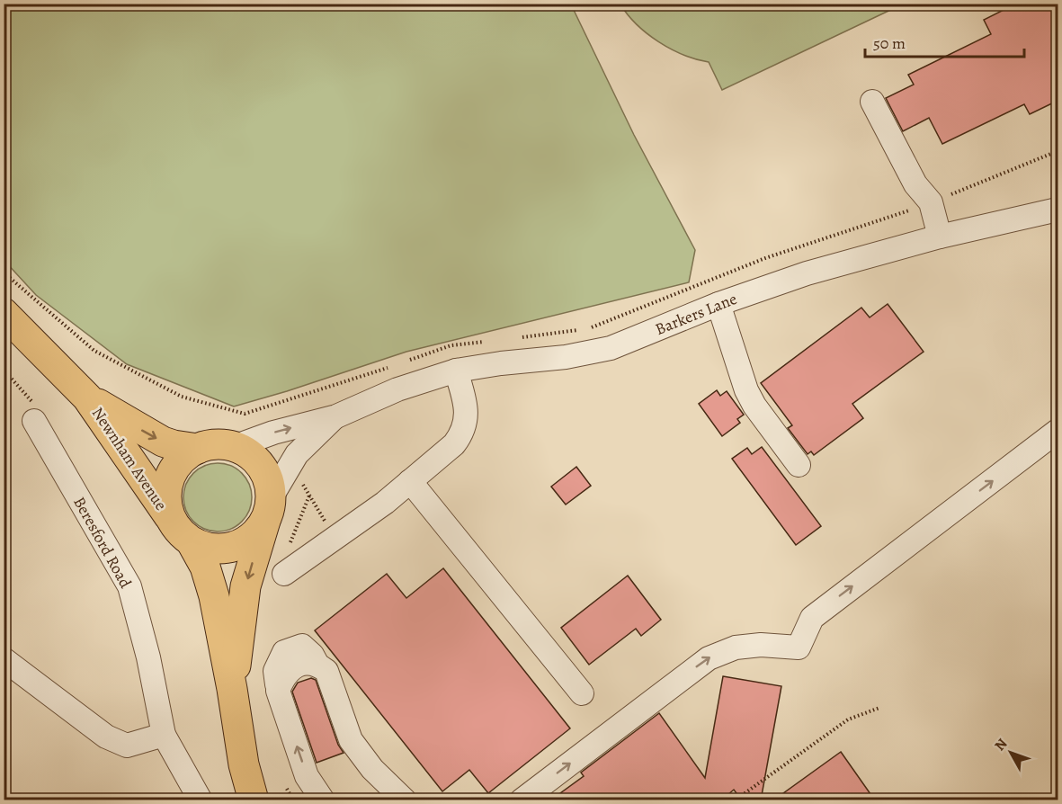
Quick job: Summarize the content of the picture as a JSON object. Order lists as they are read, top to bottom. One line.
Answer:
{"streets":{"main road":["Newnham Avenue"],"street":["Barkers Lane","Beresford Road"]},"crossings":[["Barkers Lane","Newnham Avenue"]],"scale_bar":"50 m","north":"top left"}
